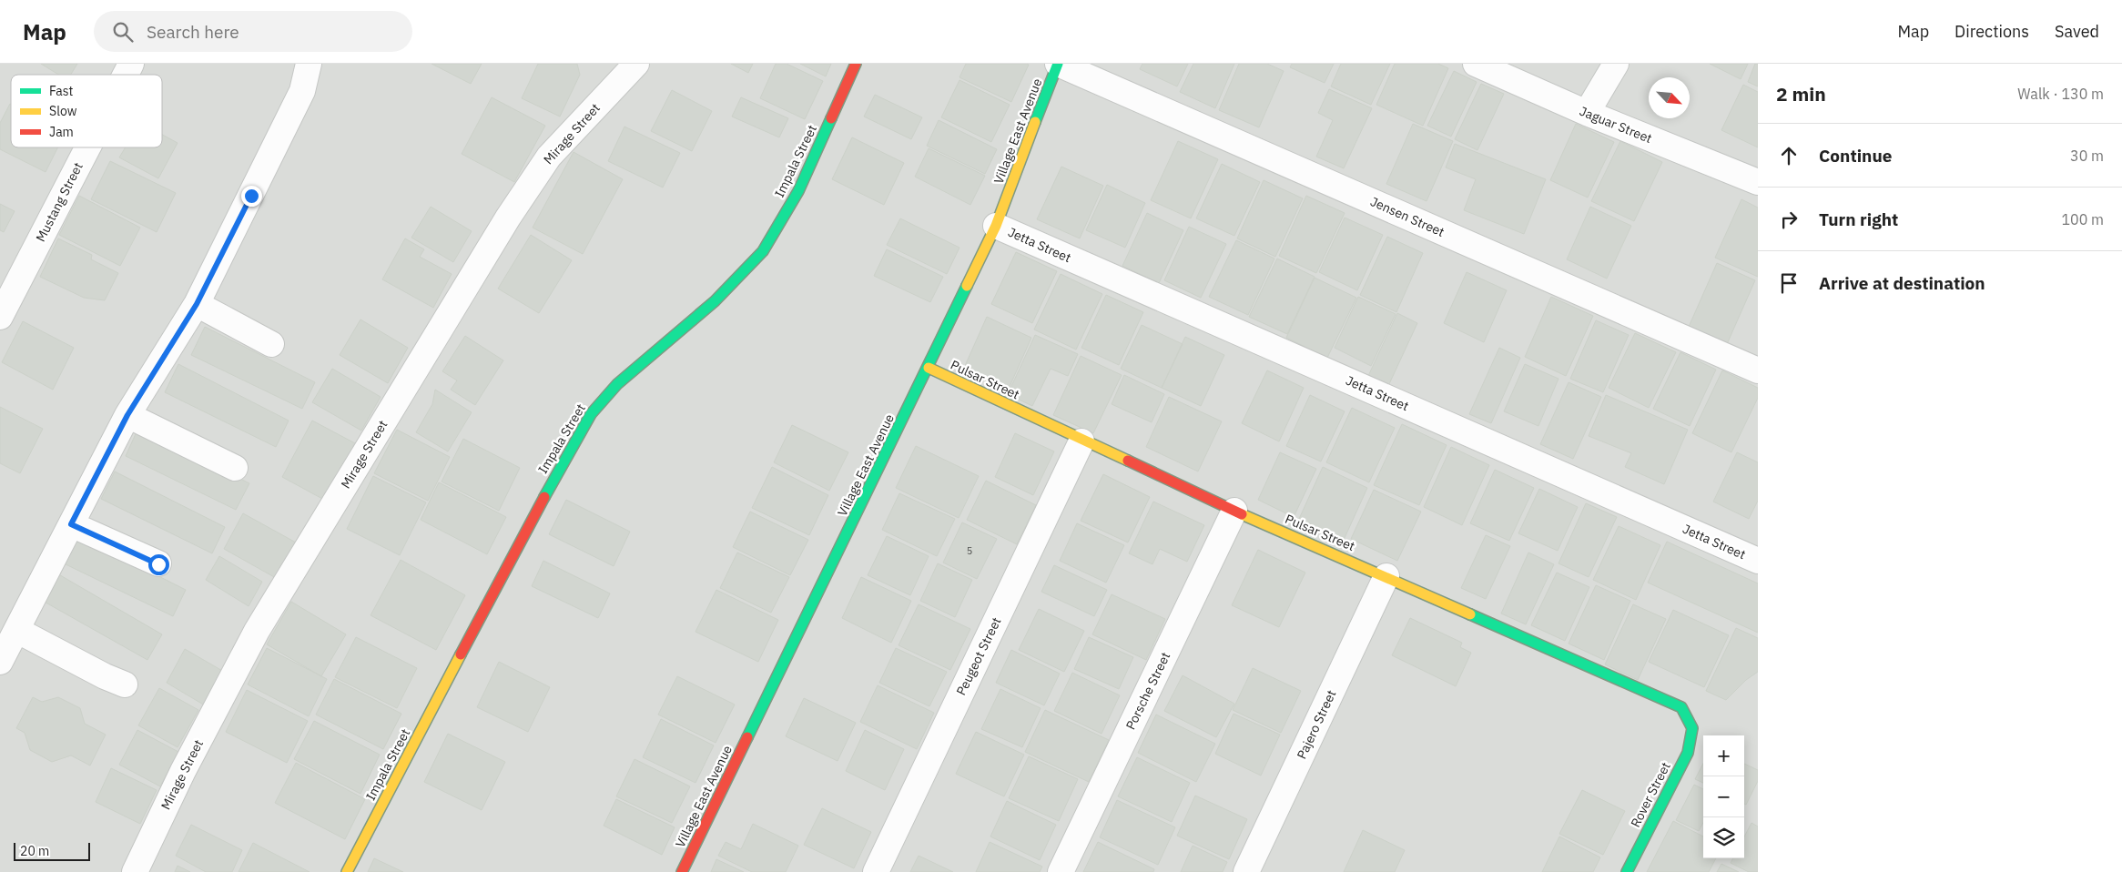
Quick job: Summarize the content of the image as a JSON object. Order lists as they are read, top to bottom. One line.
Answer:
{"streets":{"street":["Jaguar Street","Village East Avenue","Mirage Street","Impala Street","Mustang Street","Jensen Street","Jetta Street","Pulsar Street","Peugeot Street","Porsche Street","Pajero Street","Rover Street"]},"crossings":[["Village East Avenue","Jensen Street"],["Village East Avenue","Jetta Street"],["Village East Avenue","Pulsar Street"],["Pulsar Street","Peugeot Street"],["Pulsar Street","Porsche Street"],["Pulsar Street","Pajero Street"],["Pulsar Street","Rover Street"]],"house_numbers":["5"],"legend":["Fast","Slow","Jam"],"scale_bar":"20 m","north":"bottom right","page":{"header":"Map","search":"Search here","nav":["Map","Directions","Saved"],"heading":["2 min","Walk · 130 m"],"list":[["Continue","30 m"],["Turn right","100 m"],"Arrive at destination"],"map_buttons":["+","−"],"scale":"20 m"}}
